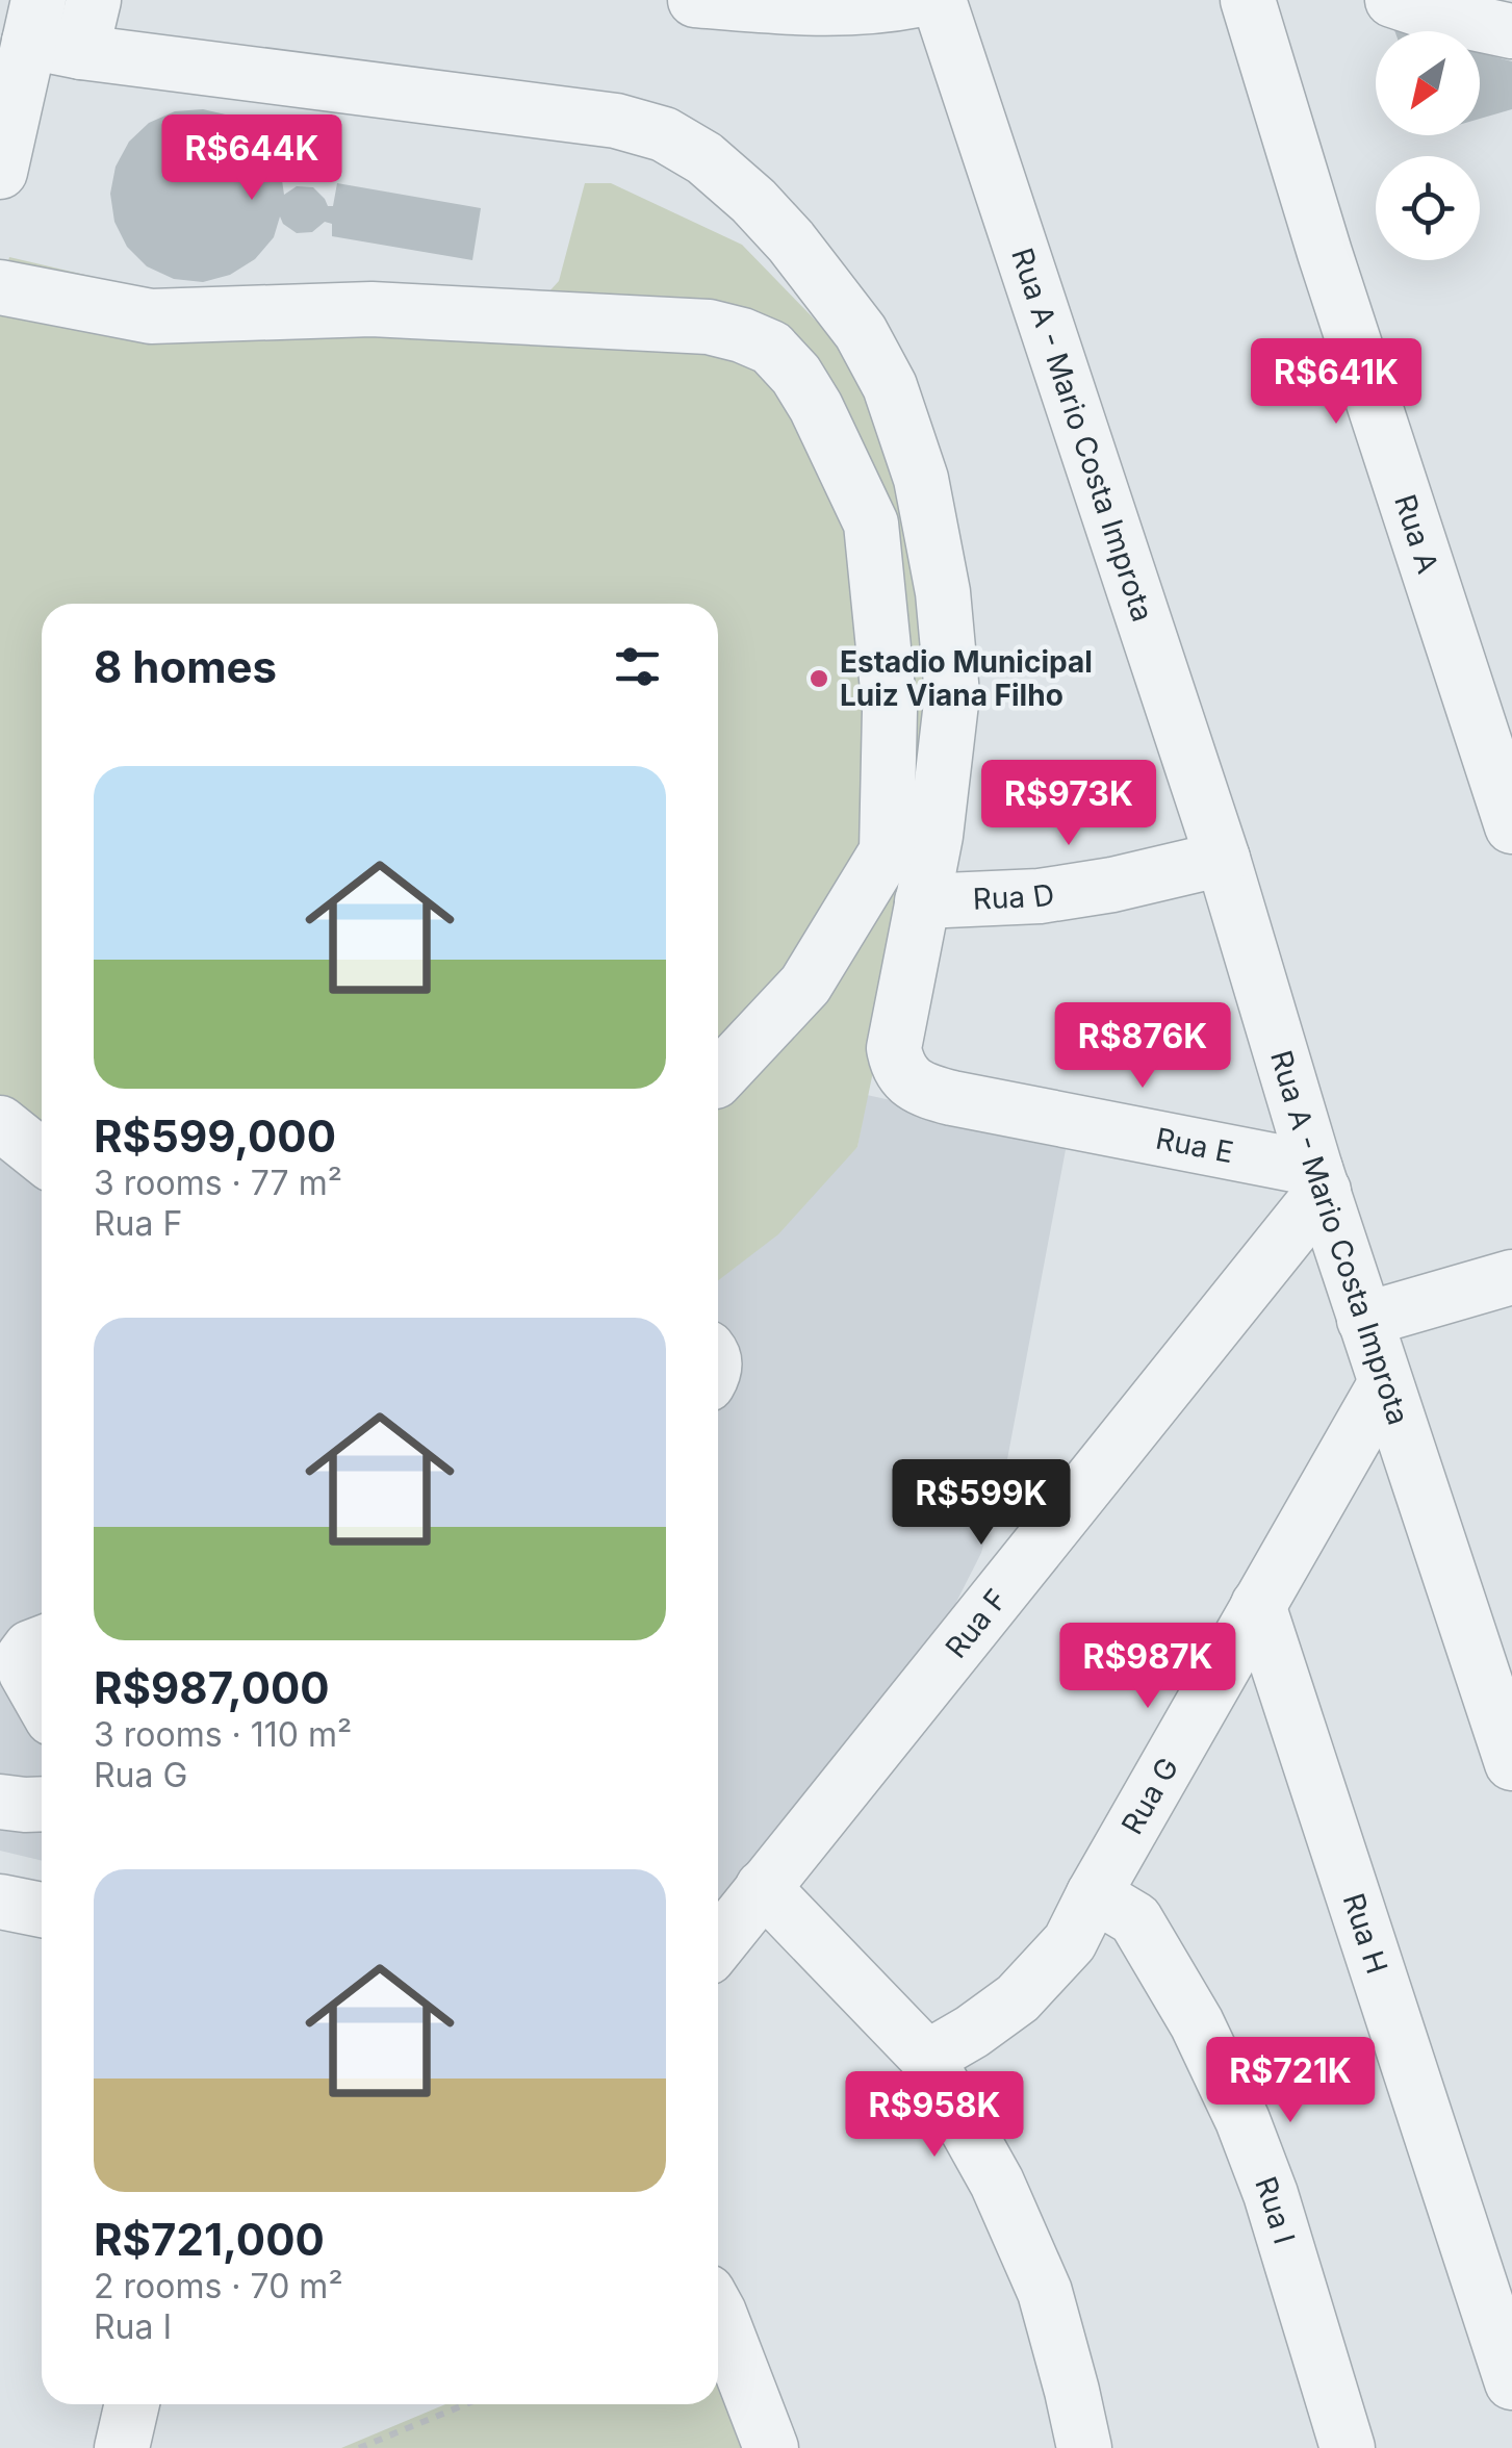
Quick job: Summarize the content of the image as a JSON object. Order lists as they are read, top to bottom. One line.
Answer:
{"streets":{"street":["Rua A - Mario Costa Improta","Rua A","Rua D","Rua E","Rua F","Rua G","Rua H","Rua I"]},"crossings":[["Rua A - Mario Costa Improta","Rua D"],["Rua A - Mario Costa Improta","Rua E"],["Rua A - Mario Costa Improta","Rua F"],["Rua A - Mario Costa Improta","Rua G"],["Rua D","Rua E"],["Rua E","Rua F"],["Rua G","Rua H"],["Rua G","Rua I"]],"places":["Estadio Municipal Luiz Viana Filho"],"north":"bottom left","page":{"price":["R$644K","R$641K","R$973K","R$876K","R$599K","R$987K","R$721K","R$958K"],"heading":"8 homes","list":[{"name":"R$599,000","note":"3 rooms · 77 m² · Rua F"},{"name":"R$987,000","note":"3 rooms · 110 m² · Rua G"},{"name":"R$721,000","note":"2 rooms · 70 m² · Rua I"}]}}
